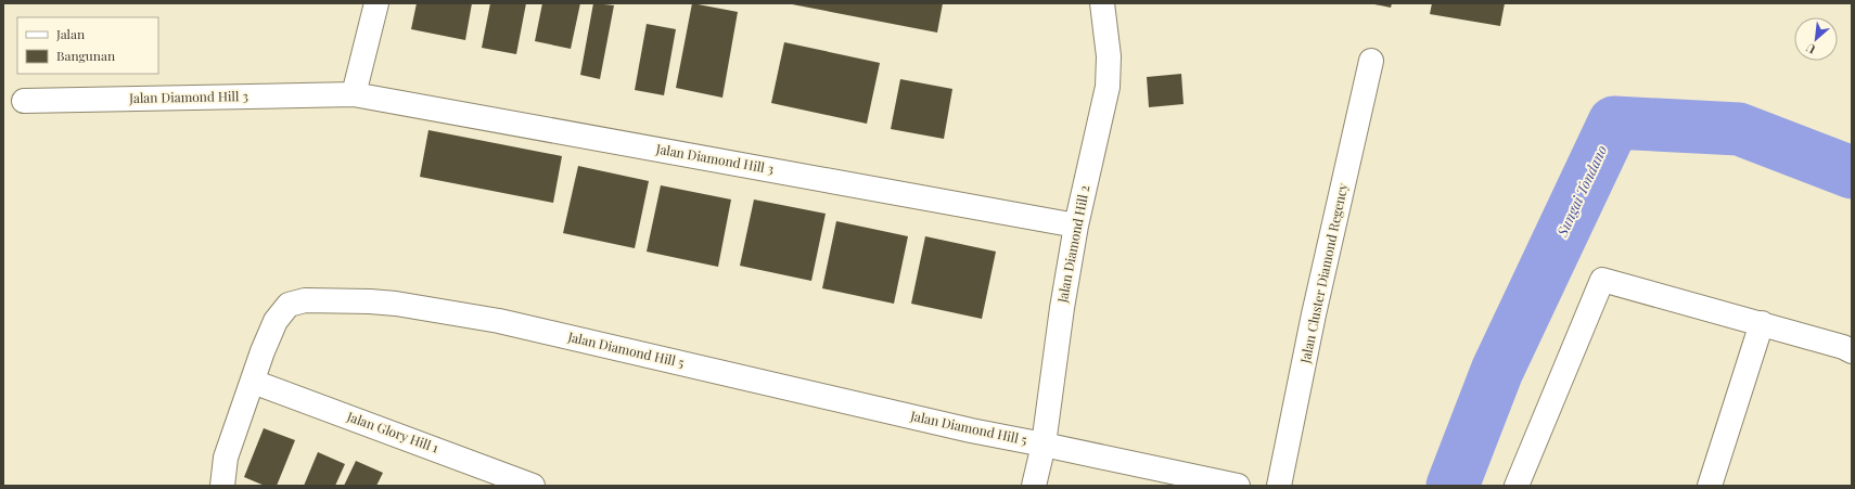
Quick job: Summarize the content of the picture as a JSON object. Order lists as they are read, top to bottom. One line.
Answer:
{"streets":{"street":["Jalan Diamond Hill 3","Jalan Diamond Hill 2","Jalan Cluster Diamond Regency","Jalan Diamond Hill 5","Jalan Glory Hill 1"]},"crossings":[["Jalan Diamond Hill 3","Jalan Diamond Hill 2"],["Jalan Diamond Hill 2","Jalan Diamond Hill 5"],["Jalan Diamond Hill 5","Jalan Glory Hill 1"]],"water":["Sungai Tondano"],"legend":["Jalan","Bangunan"],"north":"bottom left"}
